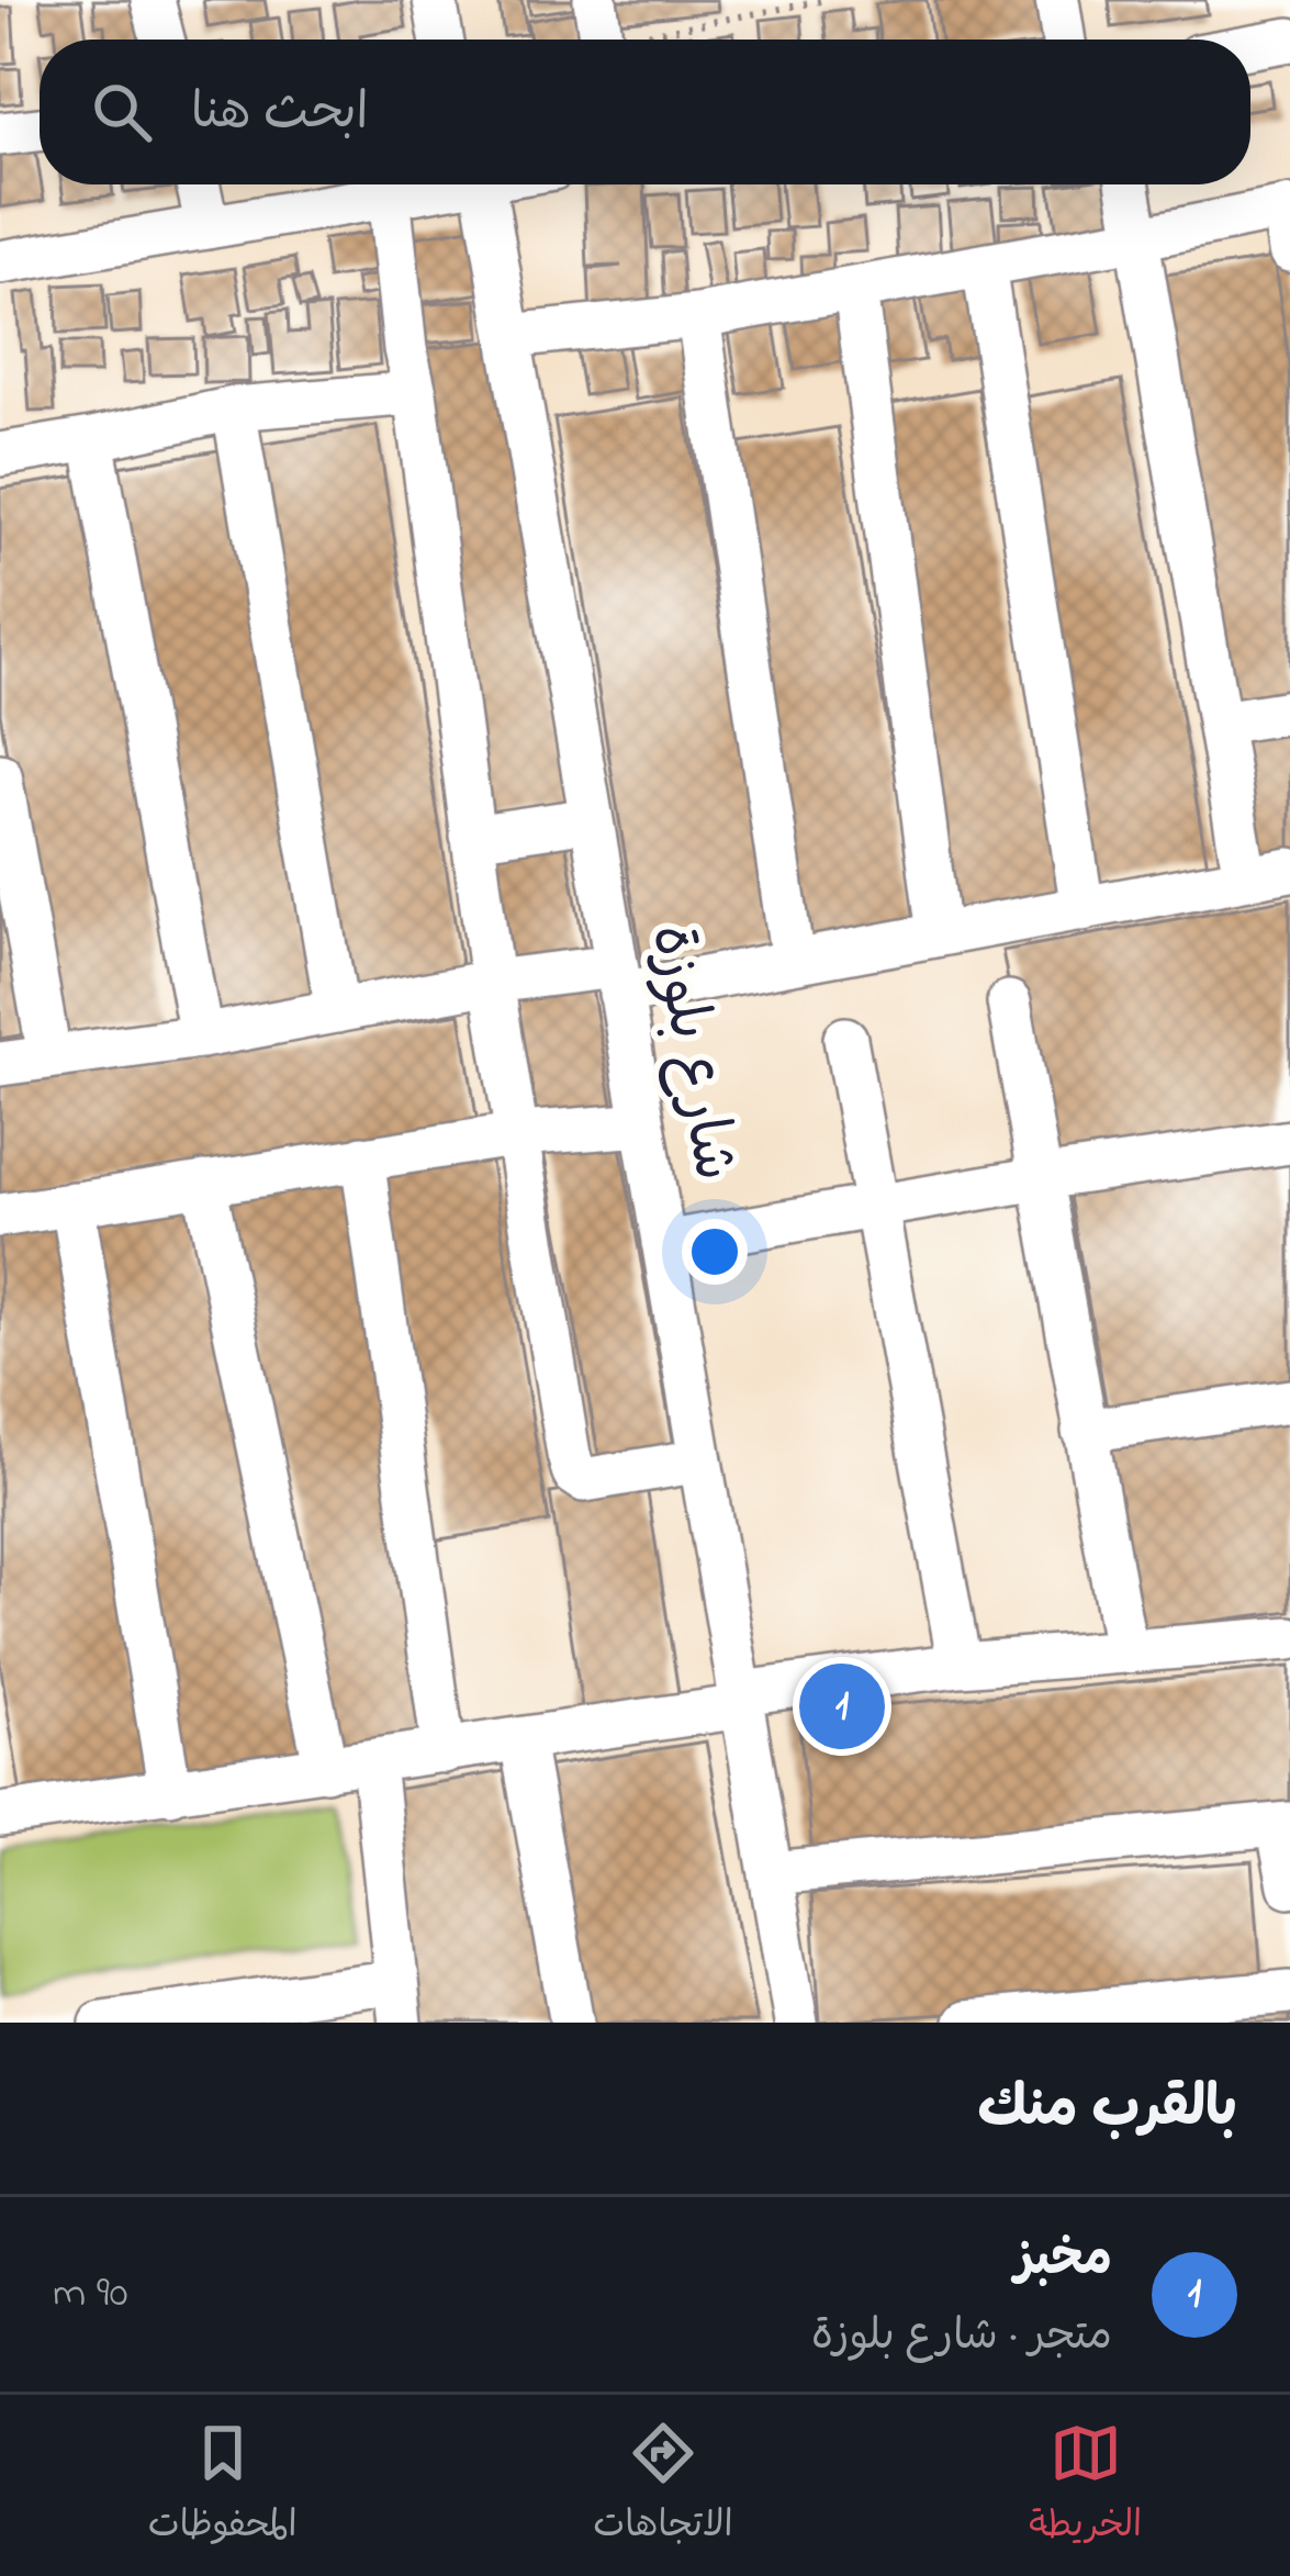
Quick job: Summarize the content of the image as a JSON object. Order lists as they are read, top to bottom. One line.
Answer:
{"streets":{"street":["شارع بلوزة"]},"page":{"search":"ابحث هنا","pins":"1","heading":"بالقرب منك","list":[{"mark":"1","name":"مخبز","note":"متجر · شارع بلوزة","value":"90 m"}],"nav":["الخريطة","الاتجاهات","المحفوظات"]}}
